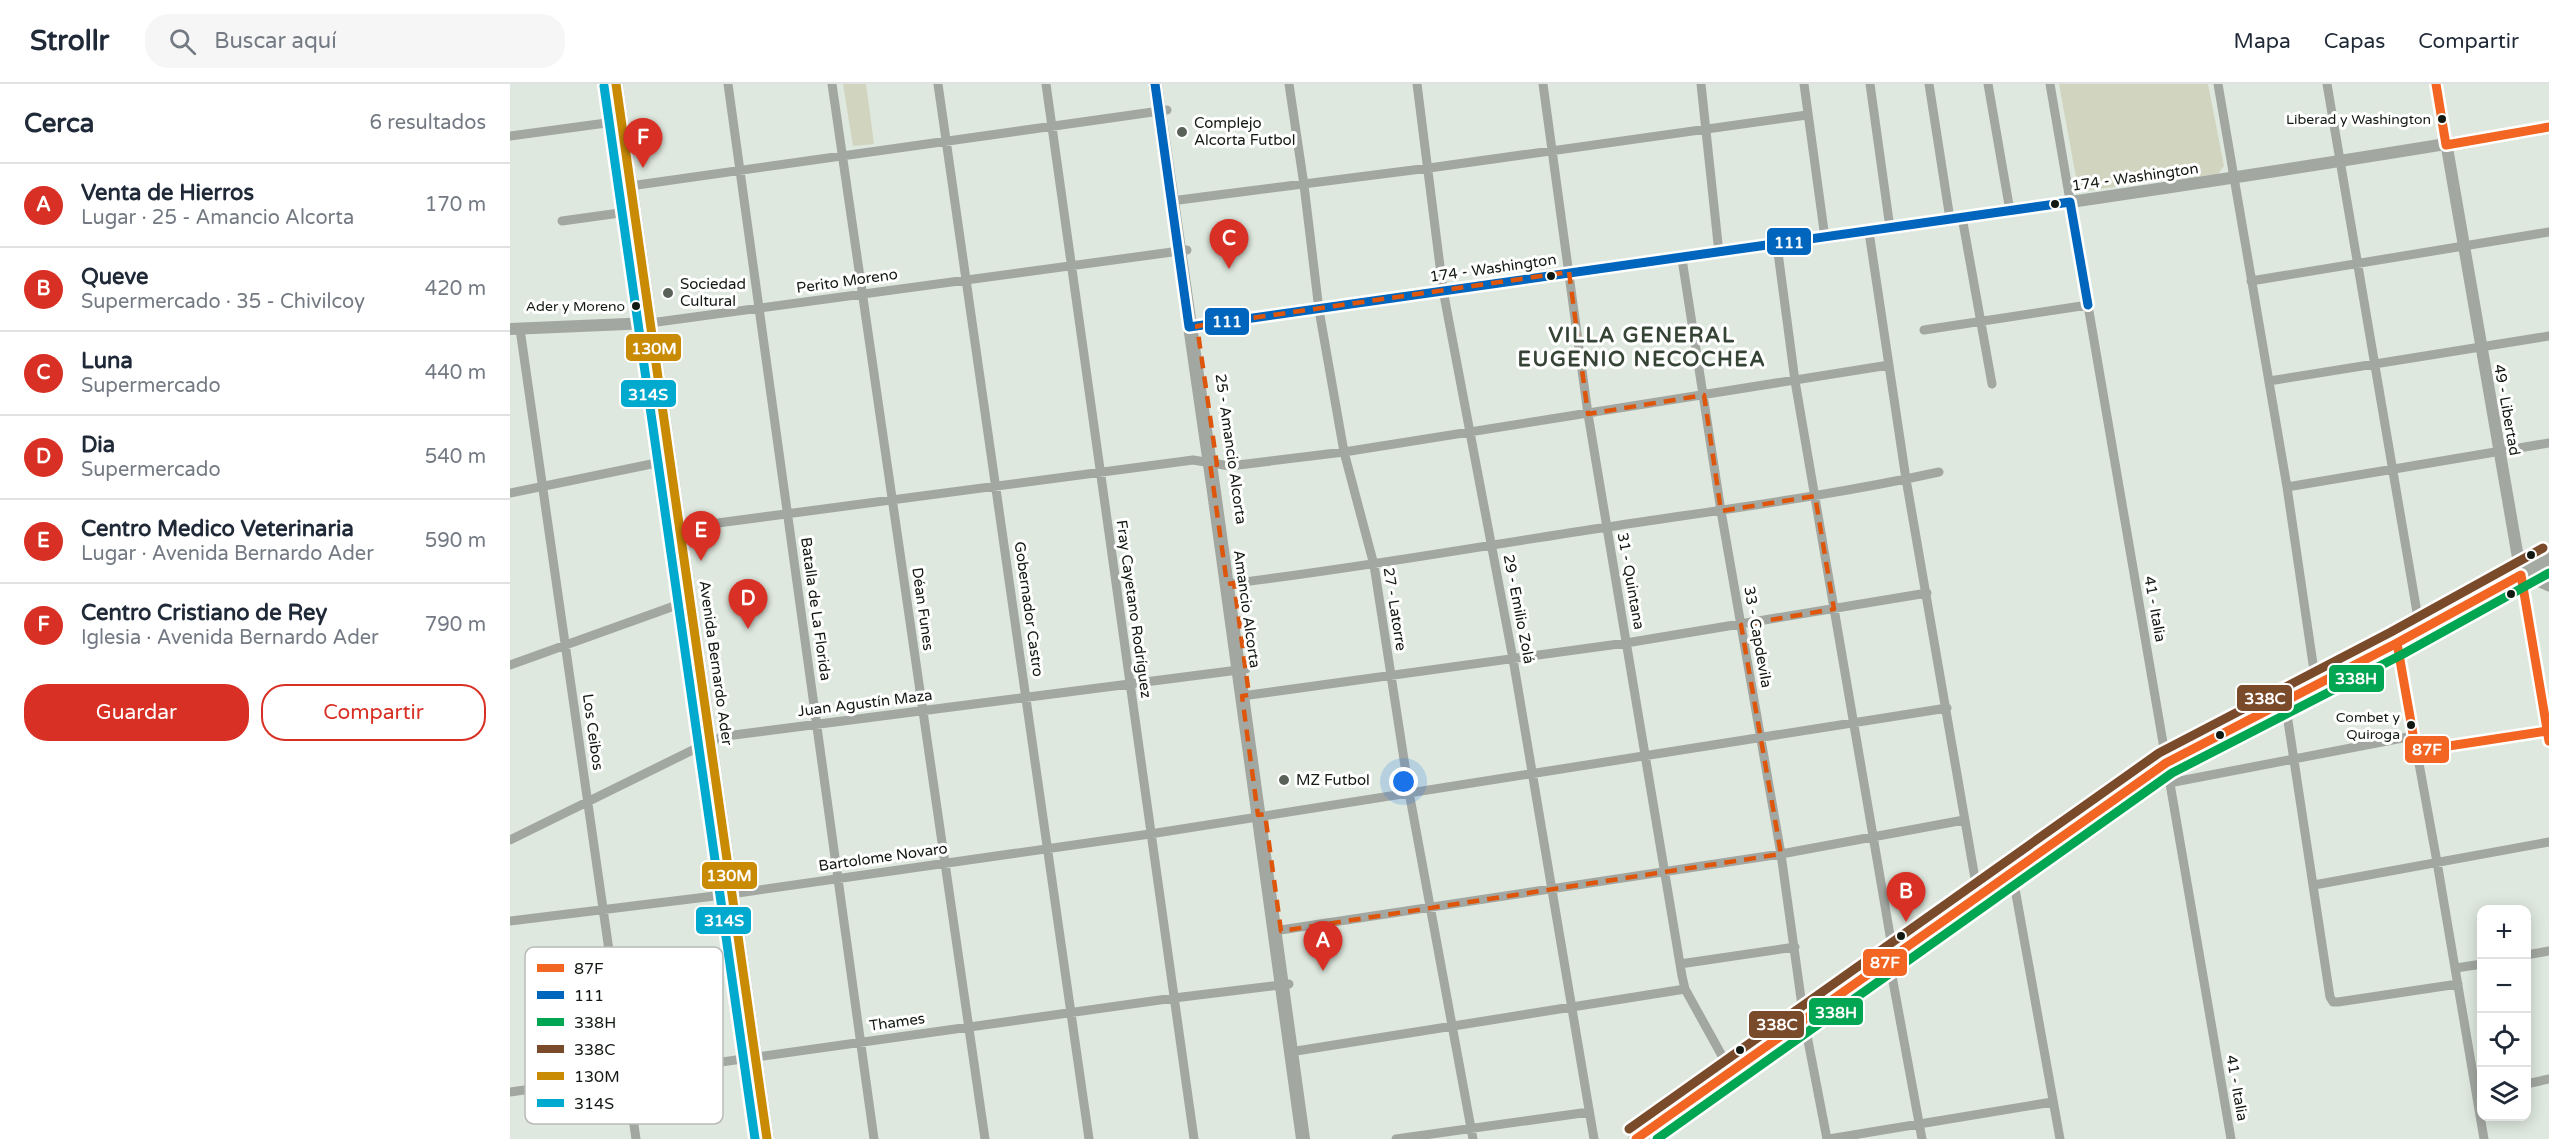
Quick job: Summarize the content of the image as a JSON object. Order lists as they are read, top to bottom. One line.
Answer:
{"streets":{"main road":["Amancio Alcorta","Avenida Bernardo Ader"],"street":["174 - Washington","Perito Moreno","49 - Libertad","31 - Quintana","Batalla de La Florida","Déan Funes","Gobernador Castro","Fray Cayetano Rodríguez","27 - Latorre","29 - Emilio Zolá","41 - Italia","33 - Capdevila","Juan Agustín Maza","Los Ceibos","Bartolome Novaro","Thames"]},"crossings":[["174 - Washington","49 - Libertad"],["174 - Washington","31 - Quintana"],["174 - Washington","Amancio Alcorta"],["174 - Washington","27 - Latorre"],["174 - Washington","29 - Emilio Zolá"],["174 - Washington","41 - Italia"],["174 - Washington","33 - Capdevila"],["Perito Moreno","Batalla de La Florida"],["Perito Moreno","Déan Funes"],["Perito Moreno","Gobernador Castro"],["Perito Moreno","Fray Cayetano Rodríguez"],["Perito Moreno","Amancio Alcorta"],["Perito Moreno","Avenida Bernardo Ader"],["Perito Moreno","Los Ceibos"],["31 - Quintana","Bartolome Novaro"],["Batalla de La Florida","Juan Agustín Maza"],["Batalla de La Florida","Bartolome Novaro"],["Batalla de La Florida","Thames"],["Déan Funes","Juan Agustín Maza"],["Déan Funes","Bartolome Novaro"],["Déan Funes","Thames"],["Gobernador Castro","Juan Agustín Maza"],["Gobernador Castro","Bartolome Novaro"],["Gobernador Castro","Thames"],["Fray Cayetano Rodríguez","Juan Agustín Maza"],["Fray Cayetano Rodríguez","Bartolome Novaro"],["Fray Cayetano Rodríguez","Thames"],["Amancio Alcorta","Juan Agustín Maza"],["27 - Latorre","Bartolome Novaro"],["29 - Emilio Zolá","Bartolome Novaro"],["33 - Capdevila","Bartolome Novaro"],["Avenida Bernardo Ader","Juan Agustín Maza"],["Avenida Bernardo Ader","Bartolome Novaro"],["Avenida Bernardo Ader","Thames"],["Juan Agustín Maza","Los Ceibos"],["Los Ceibos","Bartolome Novaro"]],"districts":["VILLA GENERAL EUGENIO NECOCHEA"],"places":["Liberad y Washington","Complejo Alcorta Futbol","Sociedad Cultural","Ader y Moreno","Combet y Quiroga","MZ Futbol"],"lines":["transit line 87F","transit line 111","transit line 130M","transit line 314S","transit line 338C","transit line 338H"],"legend":["87F","111","338H","338C","130M","314S"],"page":{"header":"Strollr","search":"Buscar aquí","nav":["Mapa","Capas","Compartir"],"heading":["Cerca","6 resultados"],"pins":["F","C","E","D","B","A"],"list":[{"mark":"A","name":"Venta de Hierros","note":"Lugar · 25 - Amancio Alcorta","value":"170 m"},{"mark":"B","name":"Queve","note":"Supermercado · 35 - Chivilcoy","value":"420 m"},{"mark":"C","name":"Luna","note":"Supermercado","value":"440 m"},{"mark":"D","name":"Dia","note":"Supermercado","value":"540 m"},{"mark":"E","name":"Centro Medico Veterinaria","note":"Lugar · Avenida Bernardo Ader","value":"590 m"},{"mark":"F","name":"Centro Cristiano de Rey","note":"Iglesia · Avenida Bernardo Ader","value":"790 m"}],"buttons":["Guardar","Compartir"],"map_buttons":["+","−"]}}
